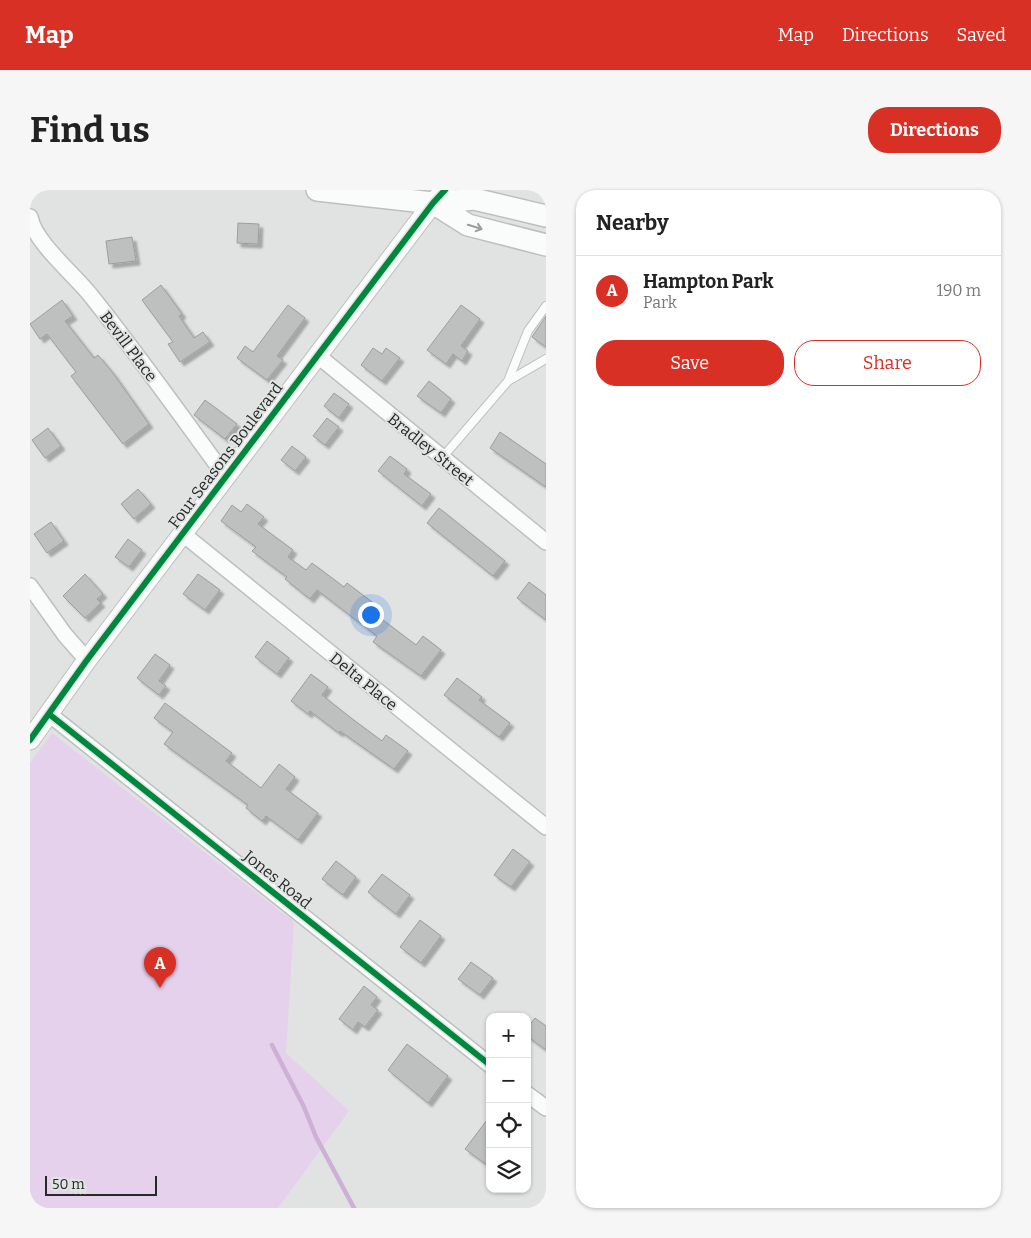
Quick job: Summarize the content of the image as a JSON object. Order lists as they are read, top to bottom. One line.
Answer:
{"streets":{"street":["Bevill Place","Bradley Street","Four Seasons Boulevard","Delta Place","Jones Road"]},"crossings":[["Bevill Place","Four Seasons Boulevard"],["Bradley Street","Four Seasons Boulevard"],["Four Seasons Boulevard","Delta Place"],["Four Seasons Boulevard","Jones Road"]],"scale_bar":"50 m","page":{"header":"Map","nav":["Map","Directions","Saved"],"buttons":["Directions",["Save","Share"]],"title":"Find us","heading":"Nearby","list":[{"mark":"A","name":"Hampton Park","note":"Park","value":"190 m"}],"pins":"A","map_buttons":["+","−"],"scale":"50 m"}}
